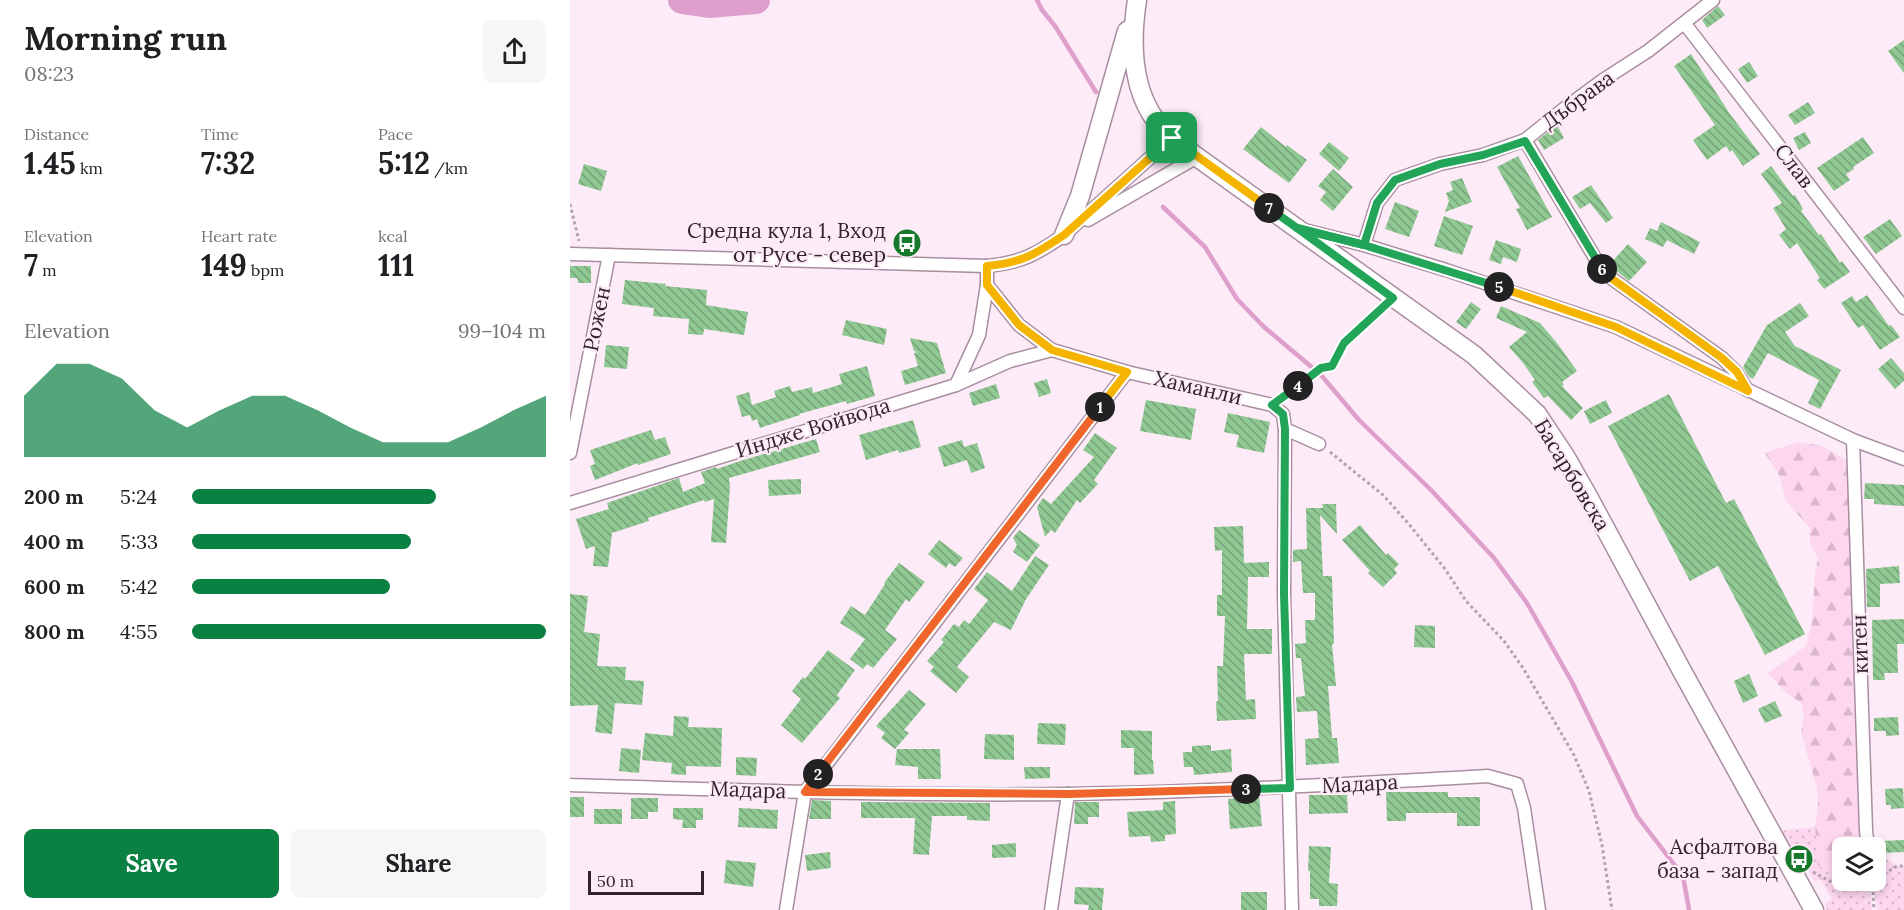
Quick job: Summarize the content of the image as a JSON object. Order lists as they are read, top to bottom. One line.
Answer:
{"streets":{"street":["Дъбрава","Слав","Рожен","Хаманли","Индже Войвода","Басарбовска","китен","Мадара"]},"crossings":[["Дъбрава","Слав"],["Хаманли","Индже Войвода"]],"places":{"bus stop":["Средна кула 1, Вход от Русе - север","Асфалтова база - запад"]},"scale_bar":"50 m","page":{"heading":["Morning run","08:23"],"stats":[["Distance","1.45 km"],["Time","7:32"],["Pace","5:12 /km"],["Elevation","7 m"],["Heart rate","149 bpm"],["kcal","111"]],"pins":["7","6","5","4","1","2","3"],"chart":["Elevation","99–104 m"],"list":[{"name":"200 m","note":"5:24"},{"name":"400 m","note":"5:33"},{"name":"600 m","note":"5:42"},{"name":"800 m","note":"4:55"}],"buttons":["Save","Share"],"scale":"50 m"}}
